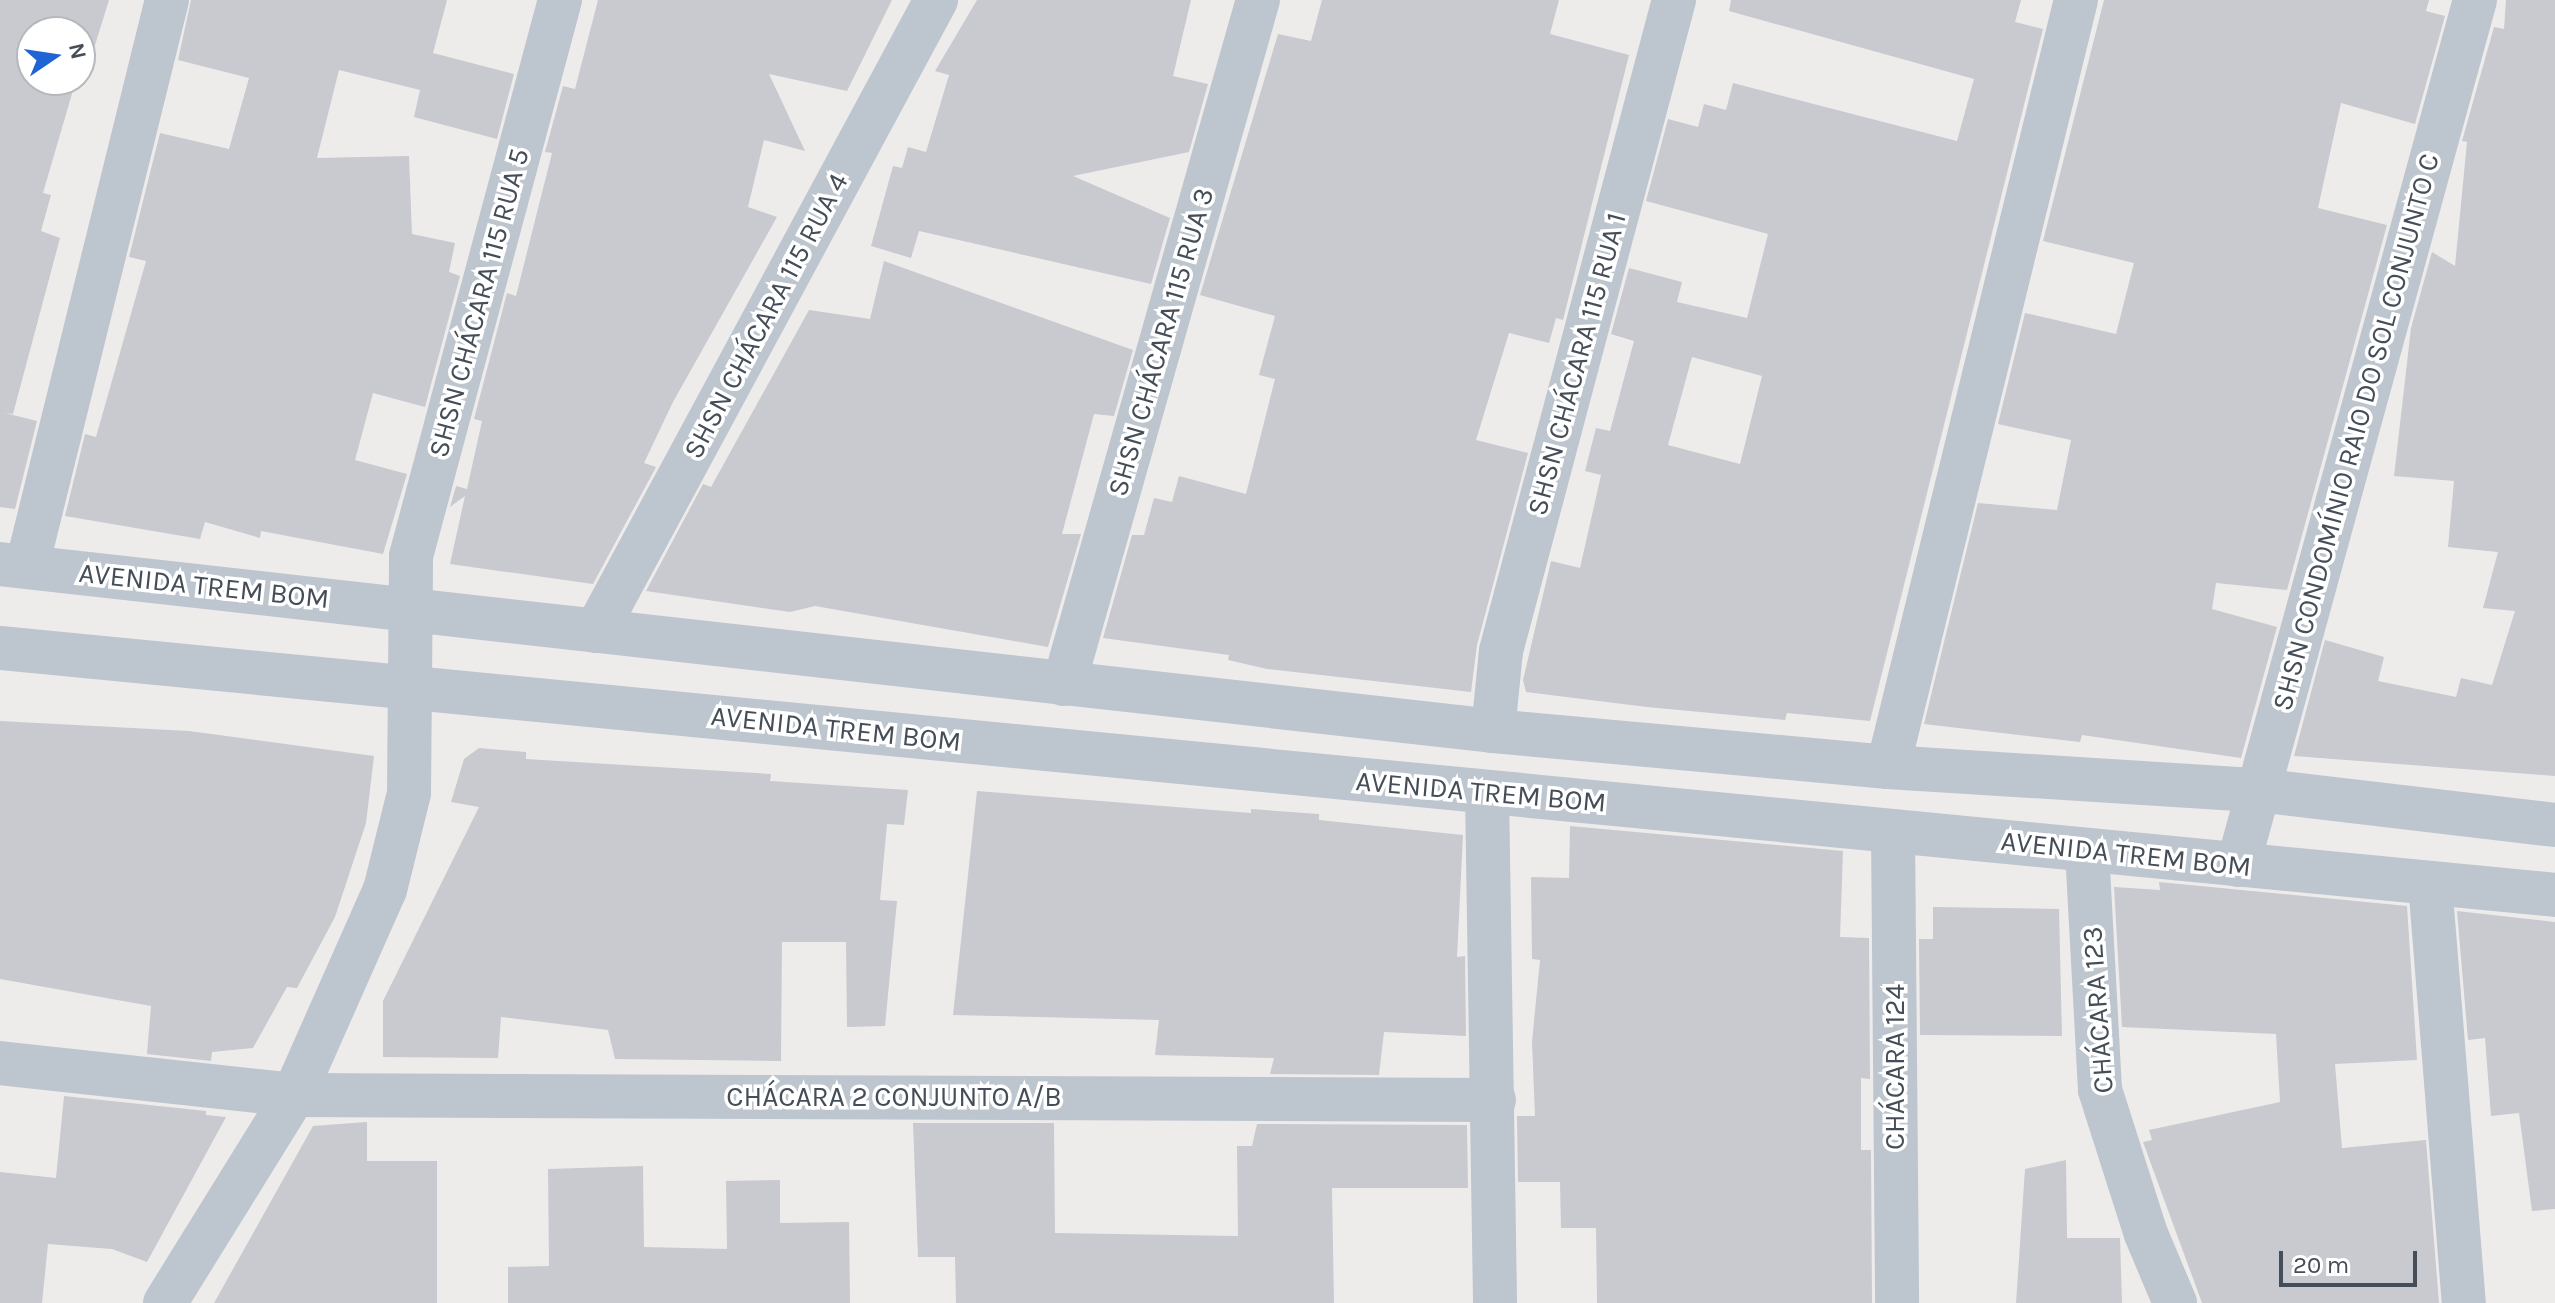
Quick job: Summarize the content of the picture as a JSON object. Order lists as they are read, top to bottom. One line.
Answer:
{"streets":{"street":["SHSN CHÁCARA 115 RUA 5","SHSN CHÁCARA 115 RUA 4","SHSN CHÁCARA 115 RUA 3","SHSN CHÁCARA 115 RUA 1","SHSN CONDOMÍNIO RAIO DO SOL CONJUNTO C","AVENIDA TREM BOM","CHÁCARA 123","CHÁCARA 124","CHÁCARA 2 CONJUNTO A/B"]},"crossings":[["SHSN CHÁCARA 115 RUA 5","AVENIDA TREM BOM"],["SHSN CHÁCARA 115 RUA 4","AVENIDA TREM BOM"],["SHSN CHÁCARA 115 RUA 3","AVENIDA TREM BOM"],["SHSN CHÁCARA 115 RUA 1","AVENIDA TREM BOM"],["SHSN CONDOMÍNIO RAIO DO SOL CONJUNTO C","AVENIDA TREM BOM"],["AVENIDA TREM BOM","CHÁCARA 123"],["AVENIDA TREM BOM","CHÁCARA 124"]],"scale_bar":"20 m","north":"right"}
